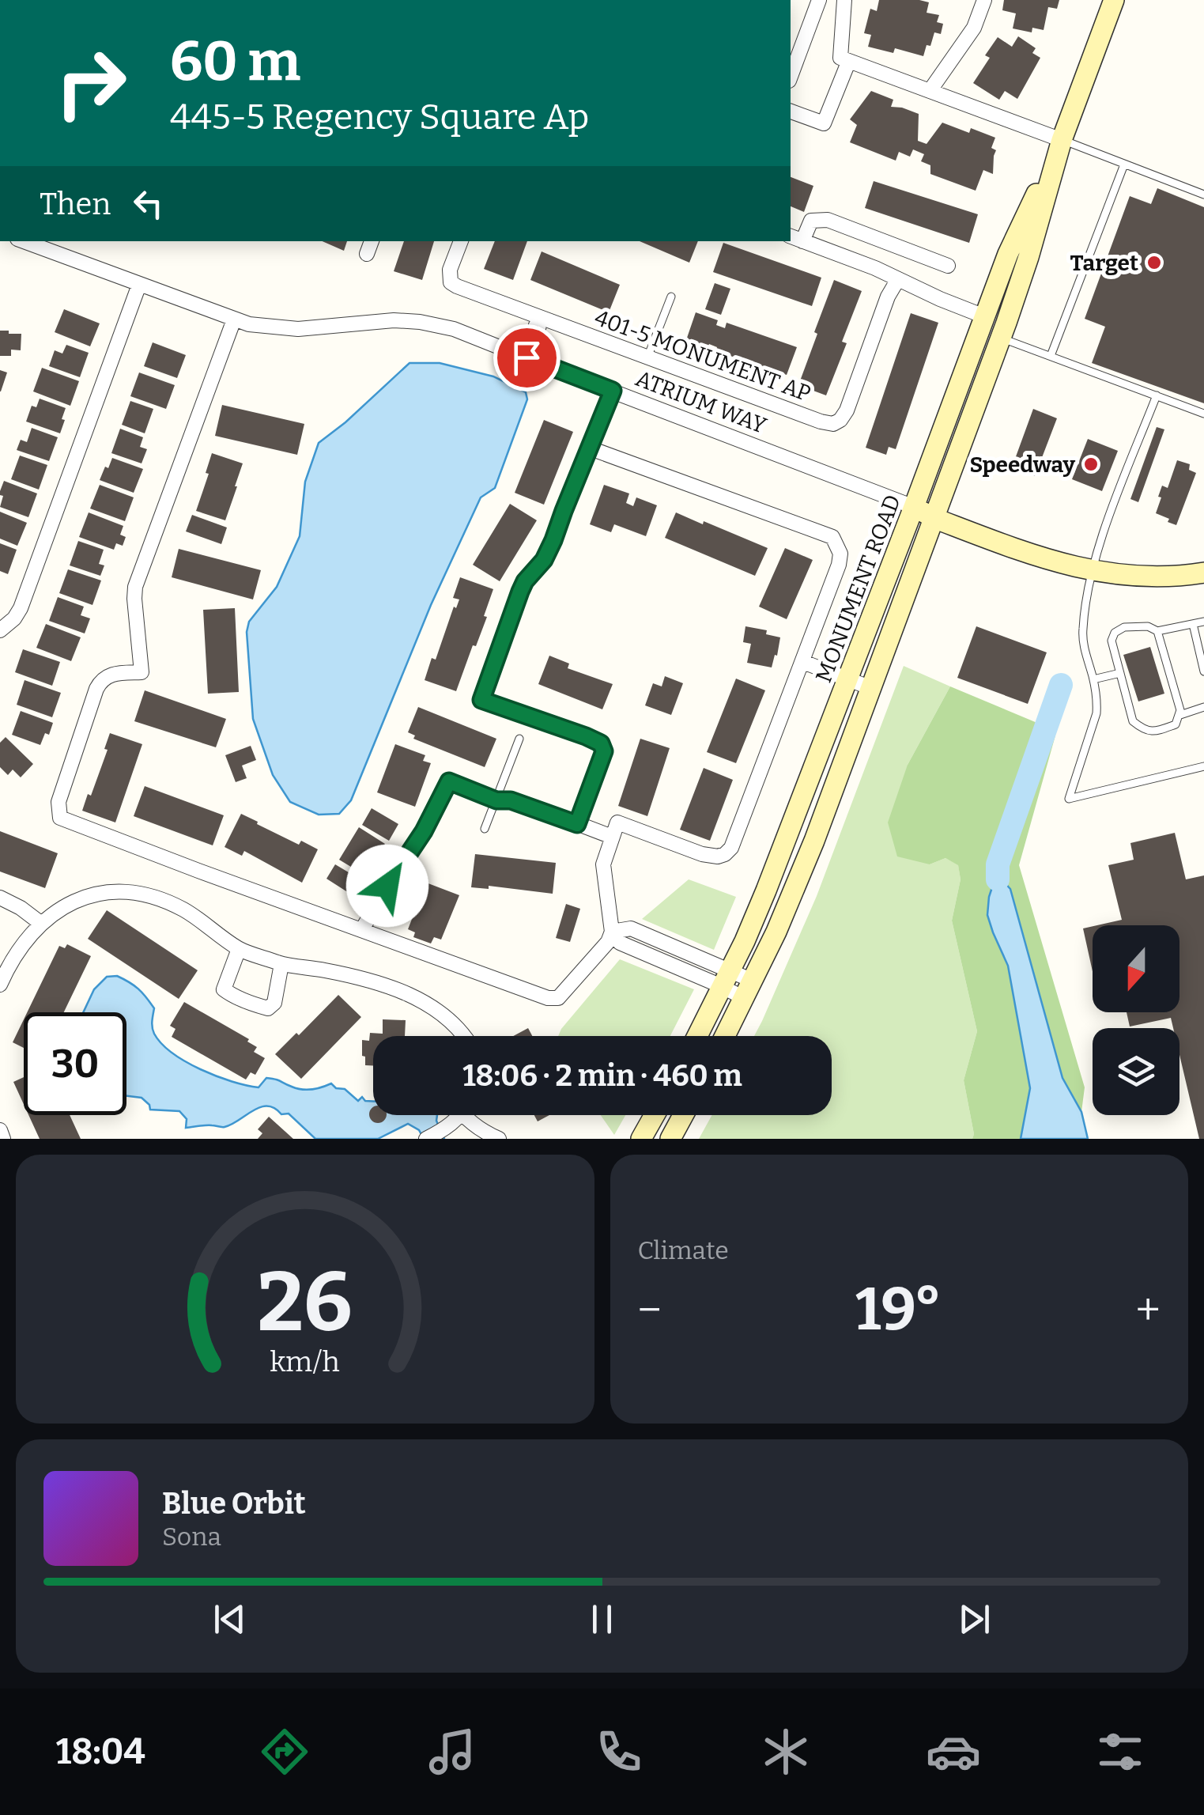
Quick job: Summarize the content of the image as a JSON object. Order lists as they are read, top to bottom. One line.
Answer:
{"streets":{"main road":["MONUMENT ROAD"],"street":["401-5 MONUMENT AP","ATRIUM WAY"]},"crossings":[["ATRIUM WAY","MONUMENT ROAD"]],"places":["Target","Speedway"],"north":"bottom","page":{"turn":["60 m","445-5 Regency Square Ap"],"then":"Then","limit":"30","trip":"18:06 · 2 min · 460 m","tile":"Climate","heat":["−","19°","+"],"song":["Blue Orbit","Sona"],"tabs":"18:04","gauge":["26","km/h"]}}
